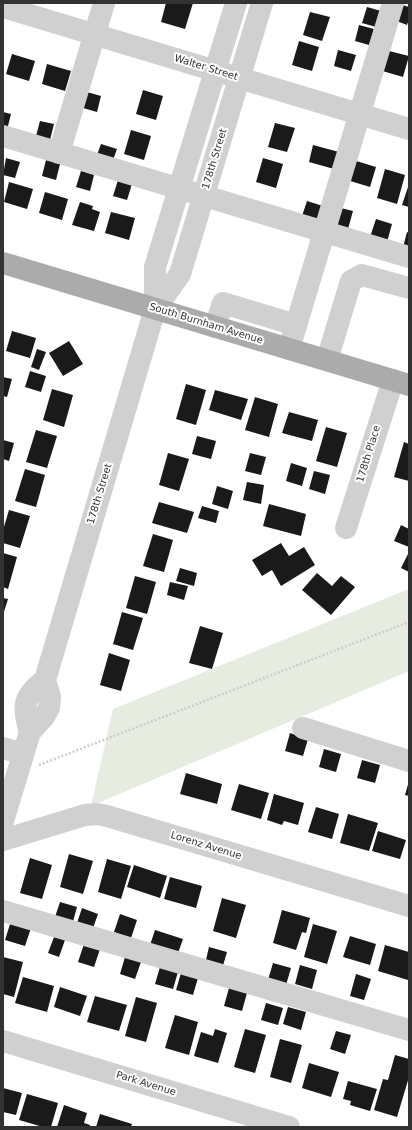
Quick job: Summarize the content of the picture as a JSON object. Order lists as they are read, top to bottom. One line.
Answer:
{"streets":{"main road":["South Burnham Avenue"],"street":["Walter Street","178th Street","178th Place","Lorenz Avenue","Park Avenue"]},"crossings":[["Walter Street","178th Street"],["178th Street","South Burnham Avenue"],["South Burnham Avenue","178th Place"]]}
